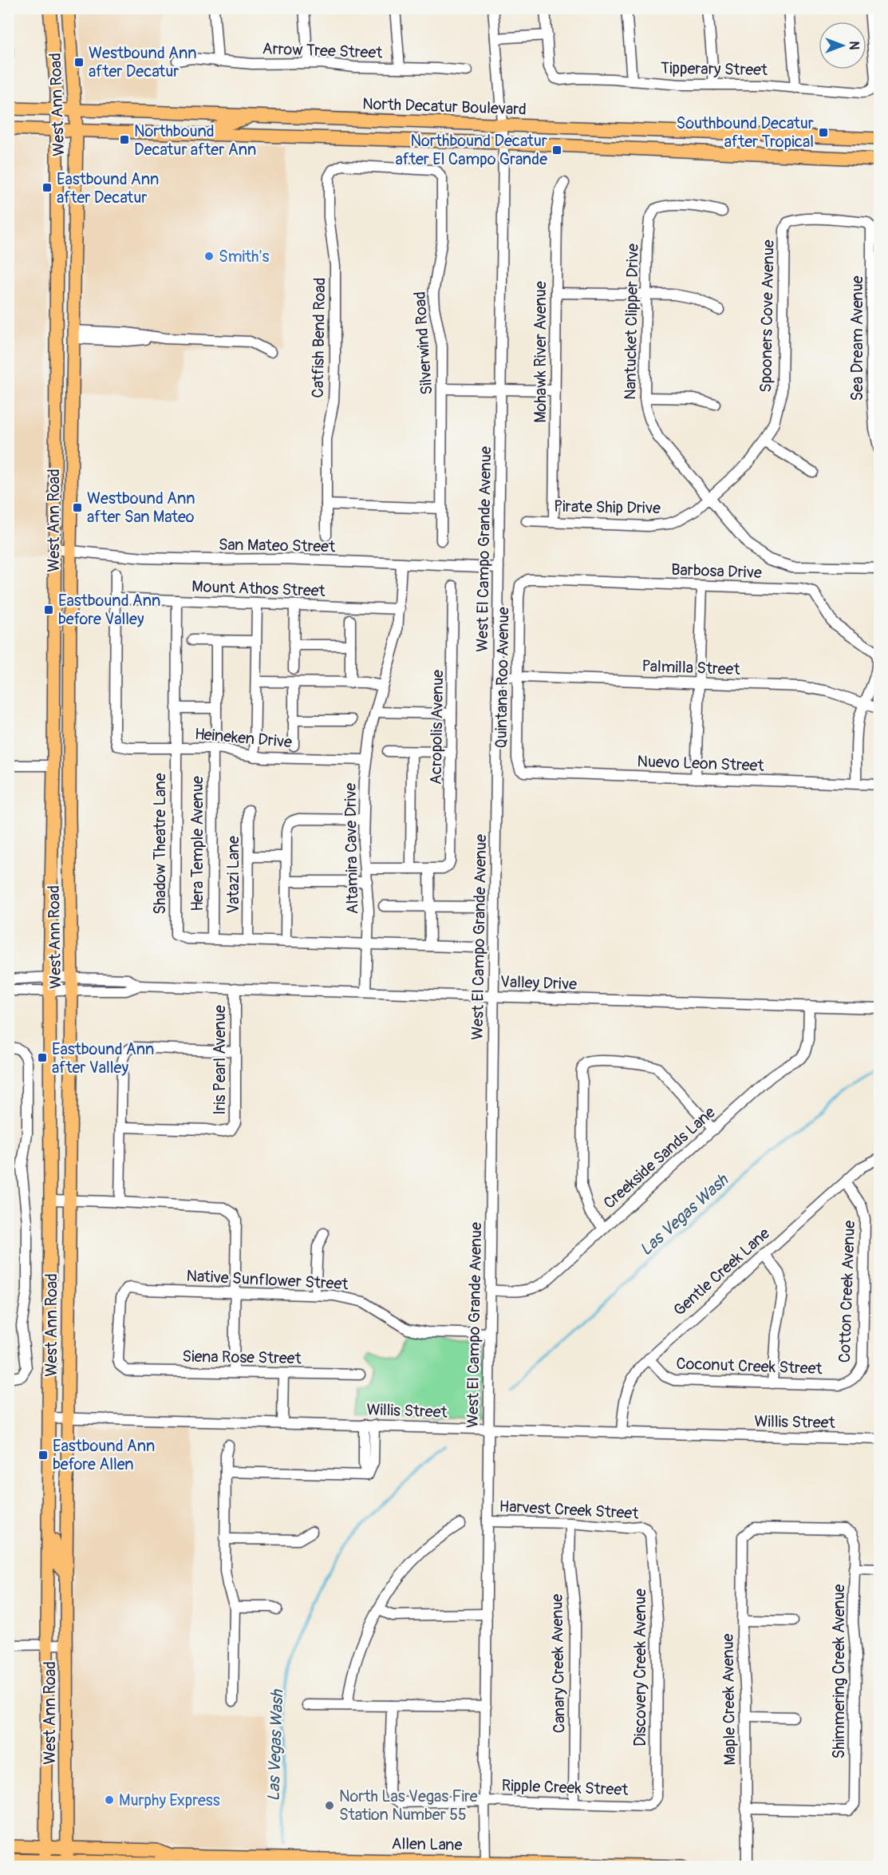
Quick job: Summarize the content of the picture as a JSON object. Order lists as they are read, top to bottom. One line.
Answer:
{"streets":{"main road":["West Ann Road","North Decatur Boulevard","Allen Lane"],"street":["Arrow Tree Street","Tipperary Street","Spooners Cove Avenue","Nantucket Clipper Drive","Catfish Bend Road","Sea Dream Avenue","Silverwind Road","Mohawk River Avenue","Pirate Ship Drive","San Mateo Street","West El Campo Grande Avenue","Barbosa Drive","Mount Athos Street","Palmilla Street","Quintana Roo Avenue","Acropolis Avenue","Heineken Drive","Nuevo Leon Street","Shadow Theatre Lane","Hera Temple Avenue","Altamira Cave Drive","Vatazi Lane","Valley Drive","Iris Pearl Avenue","Creekside Sands Lane","Gentle Creek Lane","Native Sunflower Street","Cotton Creek Avenue","Siena Rose Street","Coconut Creek Street","Willis Street","Harvest Creek Street","Canary Creek Avenue","Discovery Creek Avenue","Shimmering Creek Avenue","Maple Creek Avenue","Ripple Creek Street"]},"crossings":[["West Ann Road","North Decatur Boulevard"],["West Ann Road","San Mateo Street"],["West Ann Road","Valley Drive"],["West Ann Road","Willis Street"],["West Ann Road","Allen Lane"],["North Decatur Boulevard","West El Campo Grande Avenue"],["Spooners Cove Avenue","Nantucket Clipper Drive"],["Spooners Cove Avenue","Sea Dream Avenue"],["Spooners Cove Avenue","Pirate Ship Drive"],["Nantucket Clipper Drive","Pirate Ship Drive"],["Catfish Bend Road","Silverwind Road"],["Mohawk River Avenue","Pirate Ship Drive"],["San Mateo Street","West El Campo Grande Avenue"],["San Mateo Street","Altamira Cave Drive"],["West El Campo Grande Avenue","Palmilla Street"],["West El Campo Grande Avenue","Valley Drive"],["West El Campo Grande Avenue","Creekside Sands Lane"],["West El Campo Grande Avenue","Native Sunflower Street"],["West El Campo Grande Avenue","Willis Street"],["West El Campo Grande Avenue","Harvest Creek Street"],["West El Campo Grande Avenue","Ripple Creek Street"],["West El Campo Grande Avenue","Allen Lane"],["Barbosa Drive","Palmilla Street"],["Barbosa Drive","Quintana Roo Avenue"],["Mount Athos Street","Heineken Drive"],["Mount Athos Street","Shadow Theatre Lane"],["Mount Athos Street","Altamira Cave Drive"],["Palmilla Street","Quintana Roo Avenue"],["Quintana Roo Avenue","Nuevo Leon Street"],["Heineken Drive","Shadow Theatre Lane"],["Heineken Drive","Hera Temple Avenue"],["Heineken Drive","Altamira Cave Drive"],["Shadow Theatre Lane","Hera Temple Avenue"],["Altamira Cave Drive","Valley Drive"],["Valley Drive","Iris Pearl Avenue"],["Valley Drive","Creekside Sands Lane"],["Gentle Creek Lane","Cotton Creek Avenue"],["Gentle Creek Lane","Coconut Creek Street"],["Gentle Creek Lane","Willis Street"],["Native Sunflower Street","Siena Rose Street"],["Cotton Creek Avenue","Coconut Creek Street"],["Harvest Creek Street","Canary Creek Avenue"],["Harvest Creek Street","Discovery Creek Avenue"],["Canary Creek Avenue","Ripple Creek Street"],["Discovery Creek Avenue","Ripple Creek Street"],["Shimmering Creek Avenue","Maple Creek Avenue"]],"water":["Las Vegas Wash"],"places":{"transit":["Westbound Ann after Decatur","Southbound Decatur after Tropical","Northbound Decatur after Ann","Northbound Decatur after El Campo Grande","Eastbound Ann after Decatur","Westbound Ann after San Mateo","Eastbound Ann before Valley","Eastbound Ann after Valley","Eastbound Ann before Allen"],"other":["Smith's","Murphy Express","North Las Vegas Fire Station Number 55"]},"north":"right"}
